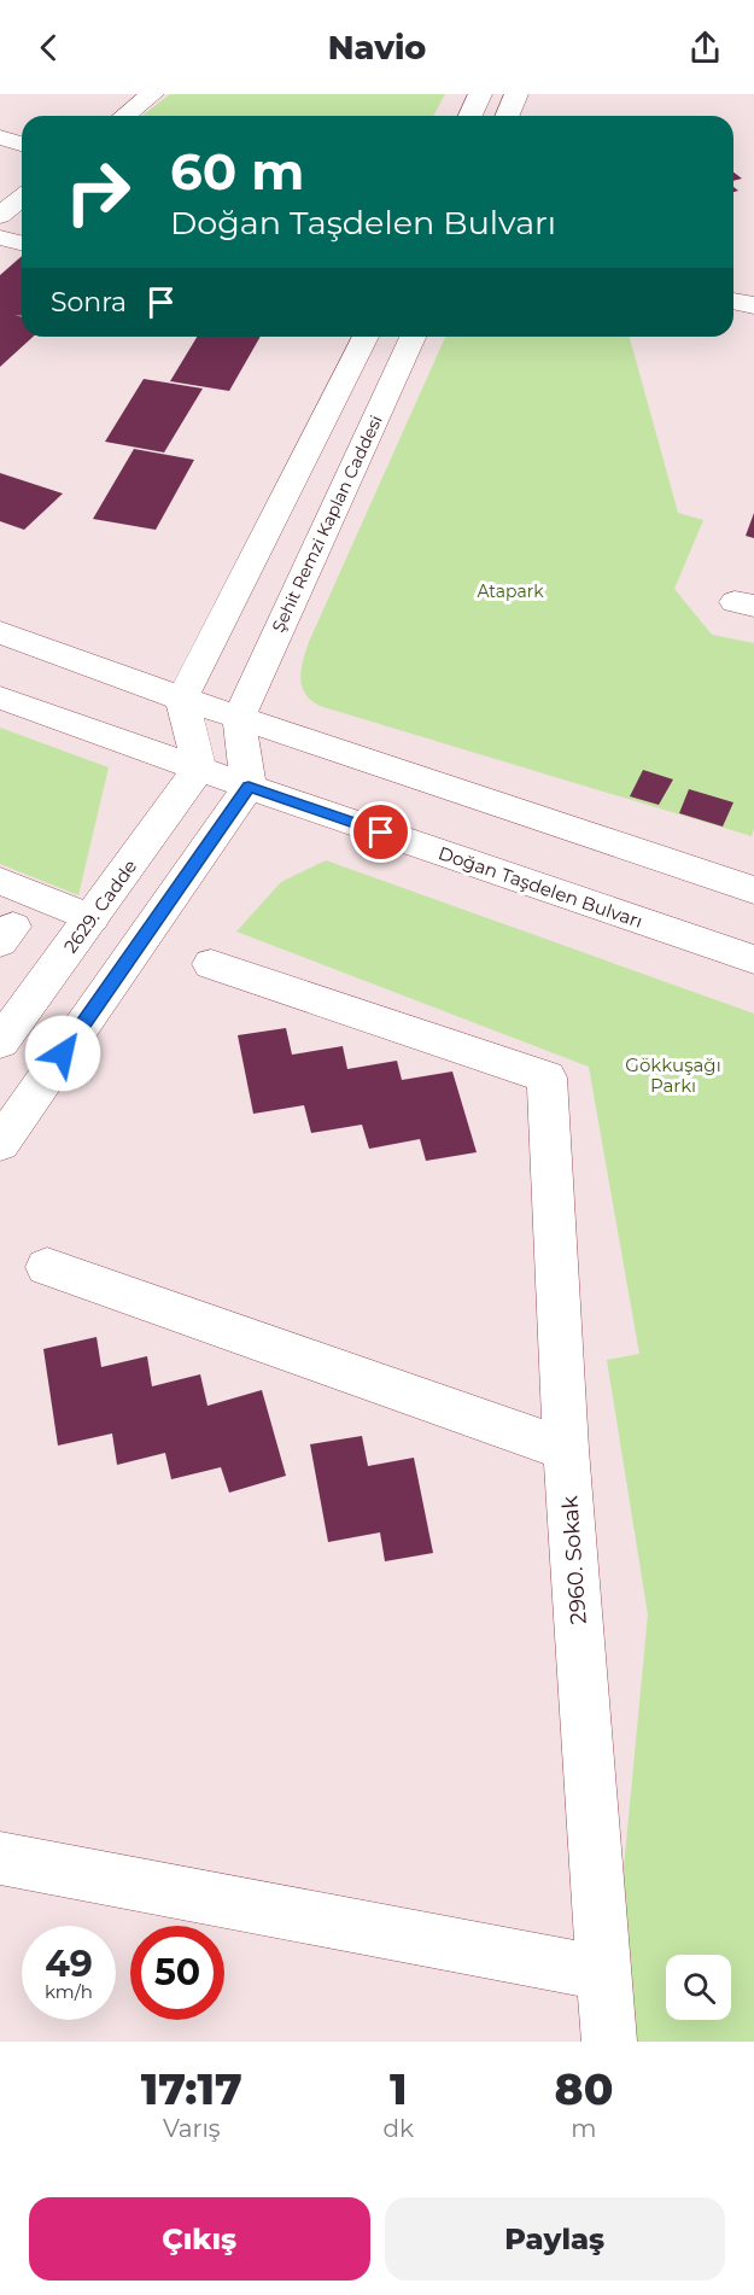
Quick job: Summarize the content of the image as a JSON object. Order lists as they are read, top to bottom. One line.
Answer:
{"streets":{"main road":["Şehit Remzi Kaplan Caddesi","Doğan Taşdelen Bulvarı","2629. Cadde","2960. Sokak"]},"crossings":[["Doğan Taşdelen Bulvarı","2629. Cadde"]],"parks":["Atapark","Gökkuşağı Parkı"],"page":{"header":"Navio","turn":["60 m","Doğan Taşdelen Bulvarı"],"then":"Sonra","speed":"49 km/h","limit":"50","eta":["17:17","Varış","1","dk","80","m"],"buttons":["Çıkış","Paylaş"]}}
